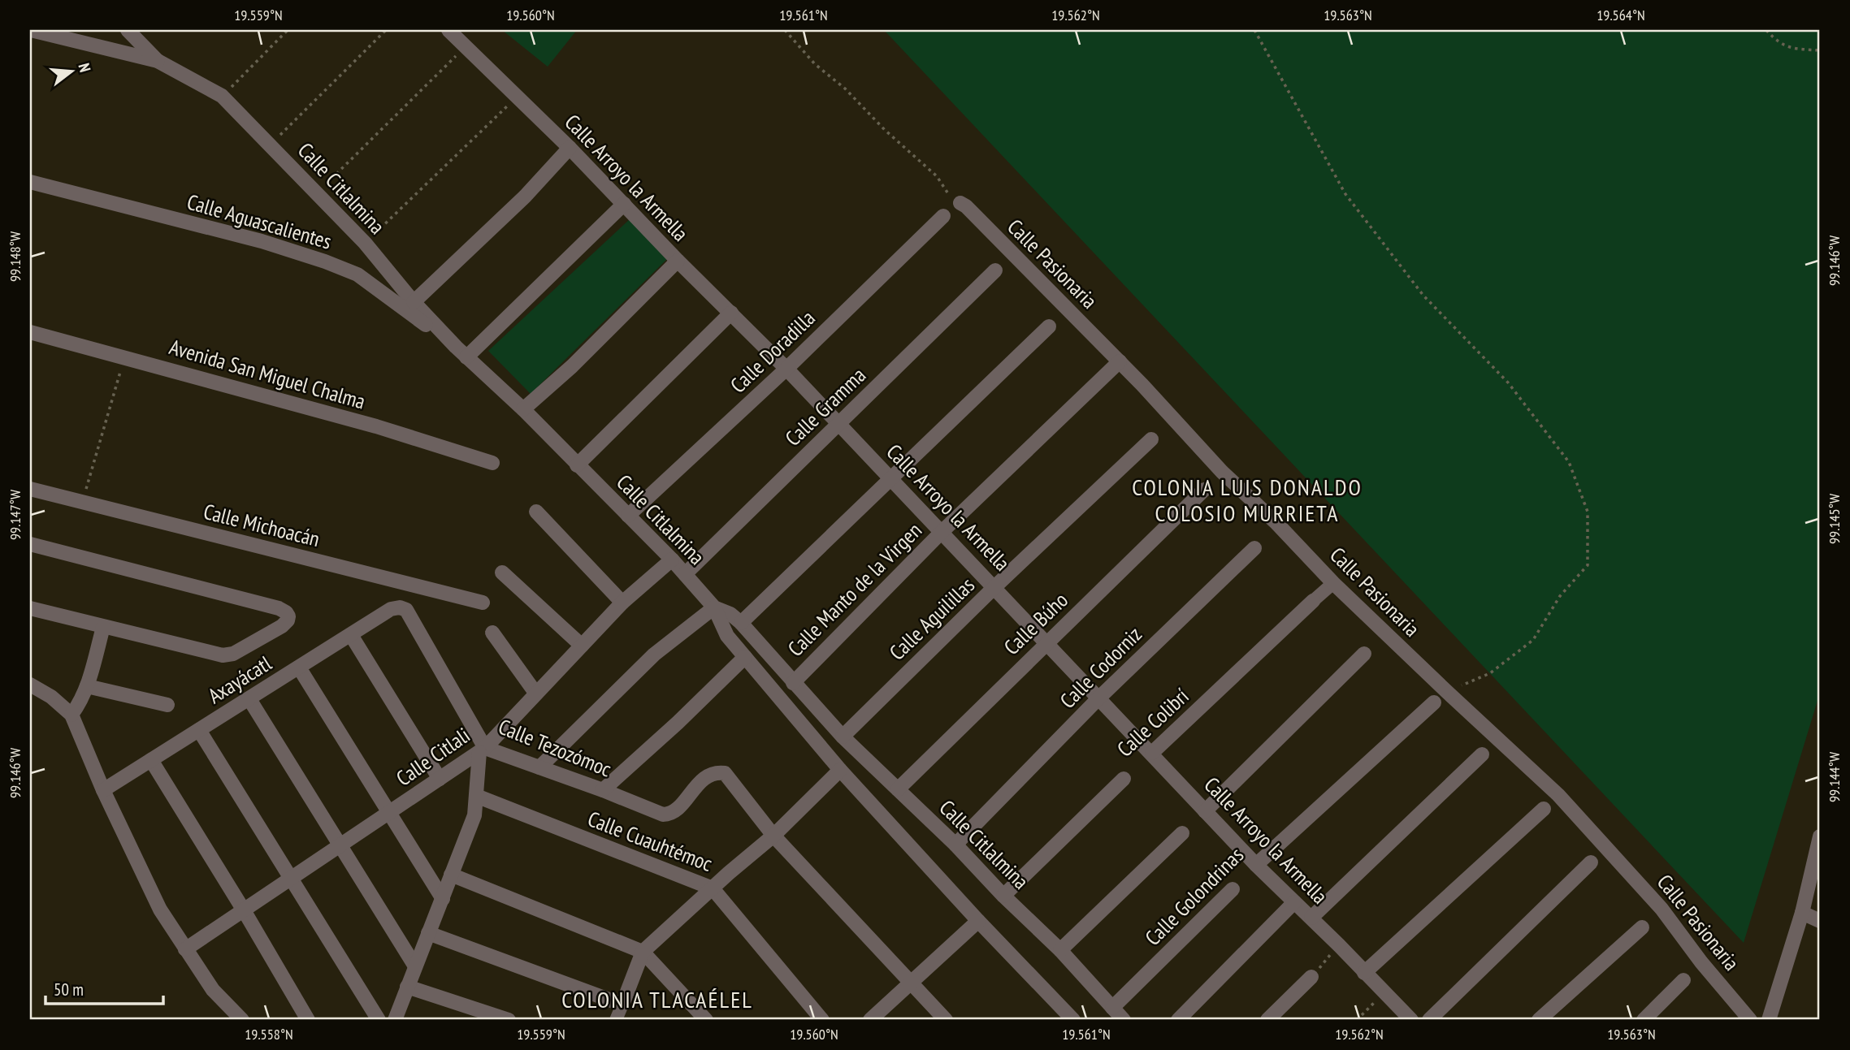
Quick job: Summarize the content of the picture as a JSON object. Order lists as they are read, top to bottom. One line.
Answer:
{"streets":{"street":["Calle Arroyo la Armella","Calle Citlalmina","Calle Aguascalientes","Calle Pasionaria","Calle Doradilla","Avenida San Miguel Chalma","Calle Gramma","Calle Michoacán","Calle Manto de la Virgen","Calle Aguilillas","Calle Búho","Calle Codorniz","Axayácatl","Calle Colibrí","Calle Tezozómoc","Calle Citlali","Calle Cuauhtémoc","Calle Golondrinas"]},"crossings":[["Calle Arroyo la Armella","Calle Doradilla"],["Calle Arroyo la Armella","Calle Gramma"],["Calle Arroyo la Armella","Calle Manto de la Virgen"],["Calle Arroyo la Armella","Calle Aguilillas"],["Calle Arroyo la Armella","Calle Búho"],["Calle Arroyo la Armella","Calle Codorniz"],["Calle Arroyo la Armella","Calle Colibrí"],["Calle Arroyo la Armella","Calle Golondrinas"],["Calle Citlalmina","Calle Aguascalientes"],["Calle Citlalmina","Calle Doradilla"],["Calle Citlalmina","Calle Gramma"],["Calle Citlalmina","Calle Manto de la Virgen"],["Calle Citlalmina","Calle Aguilillas"],["Calle Citlalmina","Calle Búho"],["Calle Citlalmina","Calle Codorniz"],["Calle Citlalmina","Calle Colibrí"],["Calle Citlalmina","Calle Citlali"],["Calle Citlalmina","Calle Golondrinas"],["Calle Pasionaria","Calle Manto de la Virgen"],["Calle Pasionaria","Calle Colibrí"],["Axayácatl","Calle Tezozómoc"],["Calle Tezozómoc","Calle Citlali"]],"districts":["COLONIA LUIS DONALDO COLOSIO MURRIETA","COLONIA TLACAÉLEL"],"scale_bar":"50 m","north":"right","coordinates":["19.559°N","19.560°N","19.561°N","19.562°N","19.563°N","19.564°N","99.148°W","99.146°W","99.147°W","99.145°W","99.144°W","19.558°N"]}
